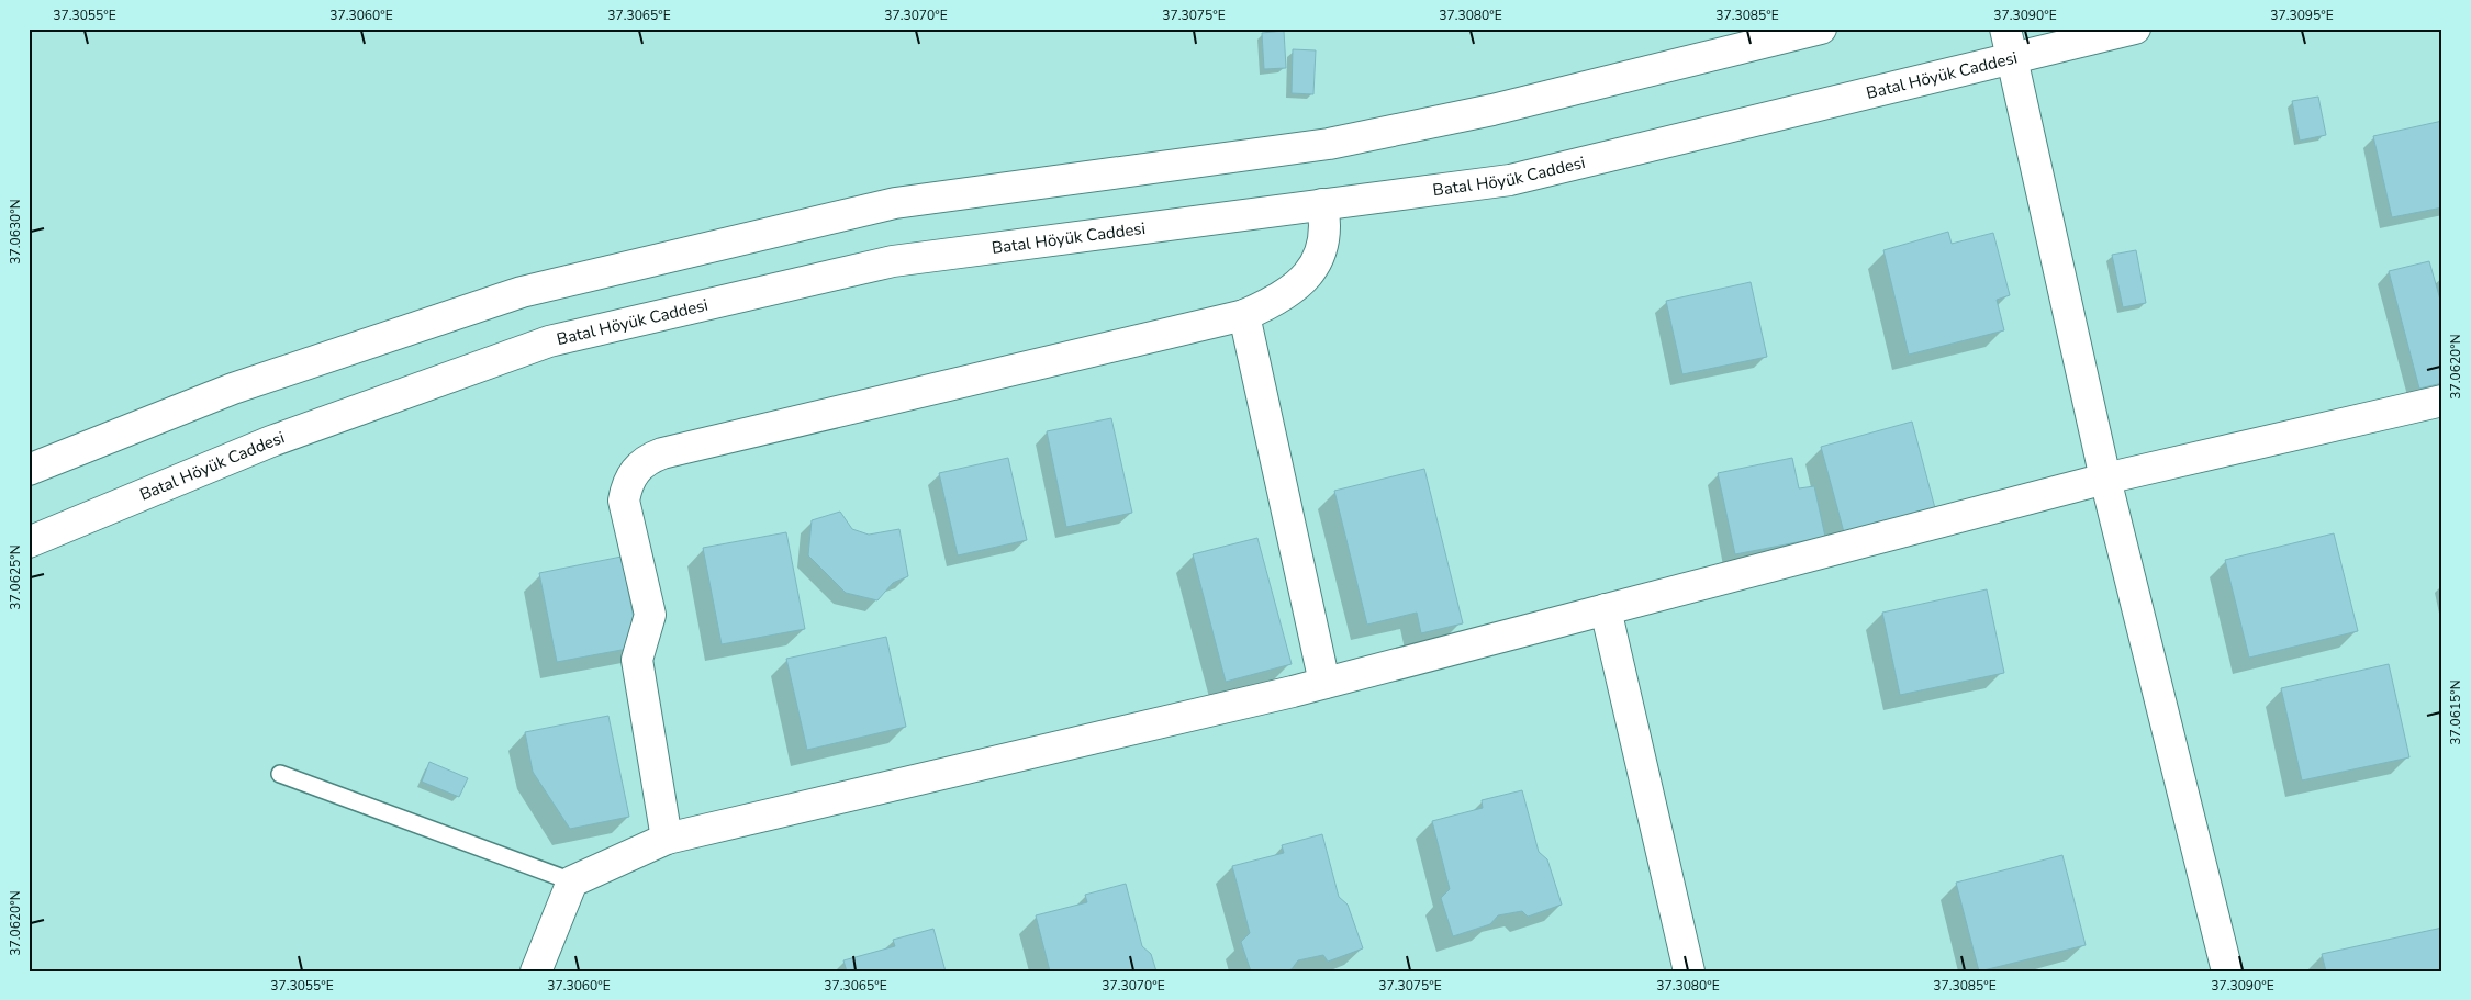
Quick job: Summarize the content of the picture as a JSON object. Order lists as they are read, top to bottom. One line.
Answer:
{"streets":{"street":["Batal Höyük Caddesi"]},"coordinates":["37.3055°E","37.3060°E","37.3065°E","37.3070°E","37.3075°E","37.3080°E","37.3085°E","37.3090°E","37.3095°E","37.0630°N","37.0620°N","37.0625°N","37.0615°N"]}
